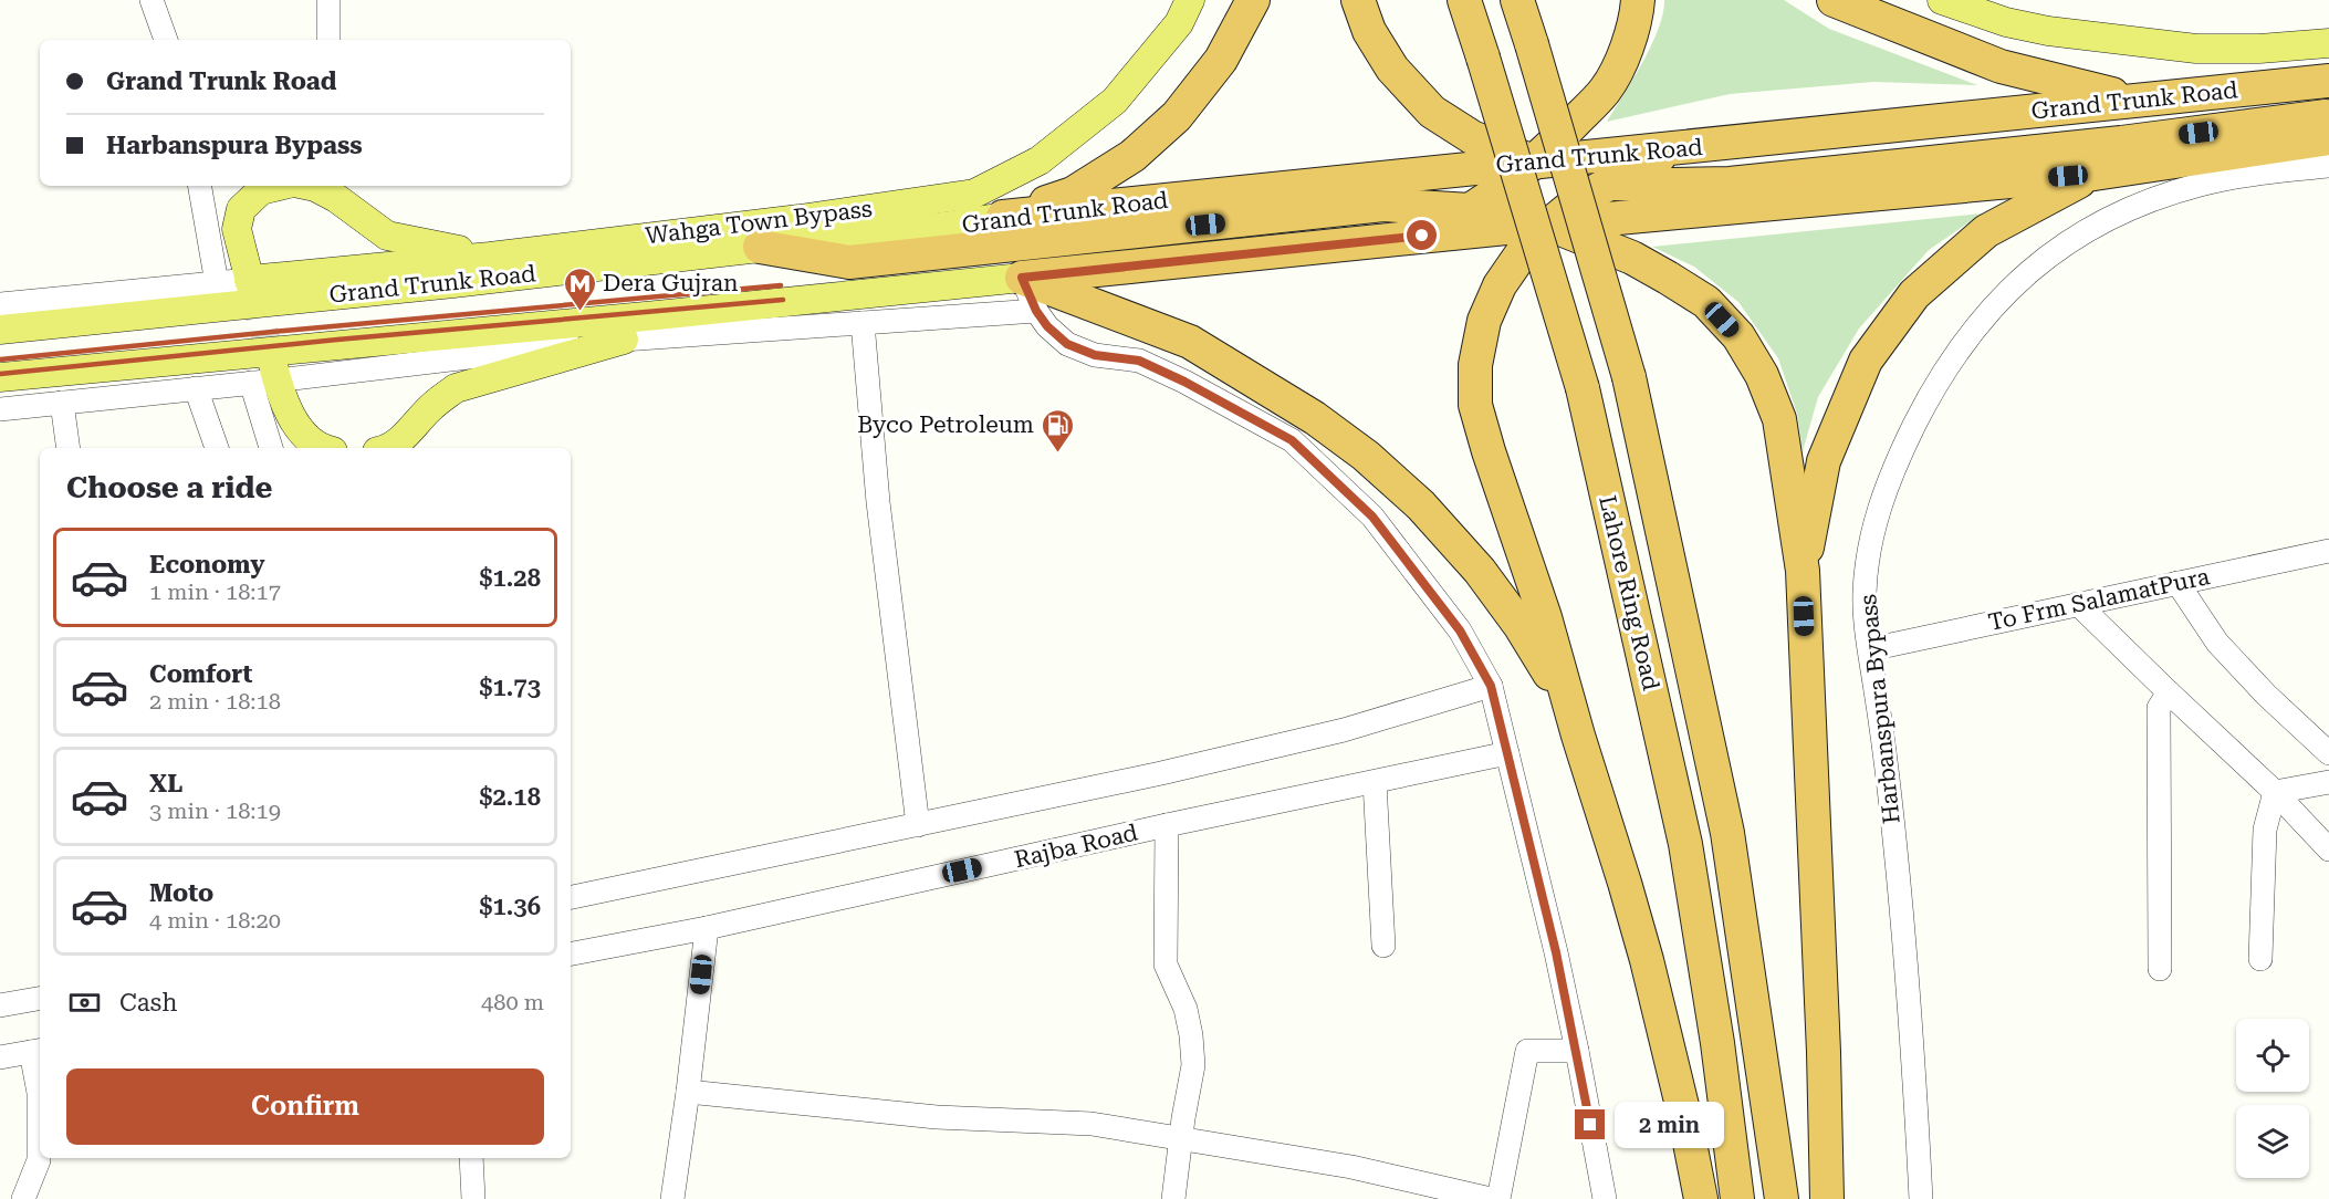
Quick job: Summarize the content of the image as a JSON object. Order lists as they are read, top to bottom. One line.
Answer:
{"streets":{"highway":["Grand Trunk Road","Lahore Ring Road"],"main road":["Wahga Town Bypass"],"street":["To Frm SalamatPura","Harbanspura Bypass","Rajba Road"]},"crossings":[["To Frm SalamatPura","Harbanspura Bypass"]],"places":{"metro station":["Dera Gujran"],"fuel station":["Byco Petroleum"]},"page":{"banner":["Grand Trunk Road","Harbanspura Bypass"],"heading":"Choose a ride","list":[{"name":"Economy","note":"1 min · 18:17","value":"$1.28"},{"name":"Comfort","note":"2 min · 18:18","value":"$1.73"},{"name":"XL","note":"3 min · 18:19","value":"$2.18"},{"name":"Moto","note":"4 min · 18:20","value":"$1.36"}],"pay":["Cash","480 m"],"buttons":"Confirm","bubble":"2 min"}}
